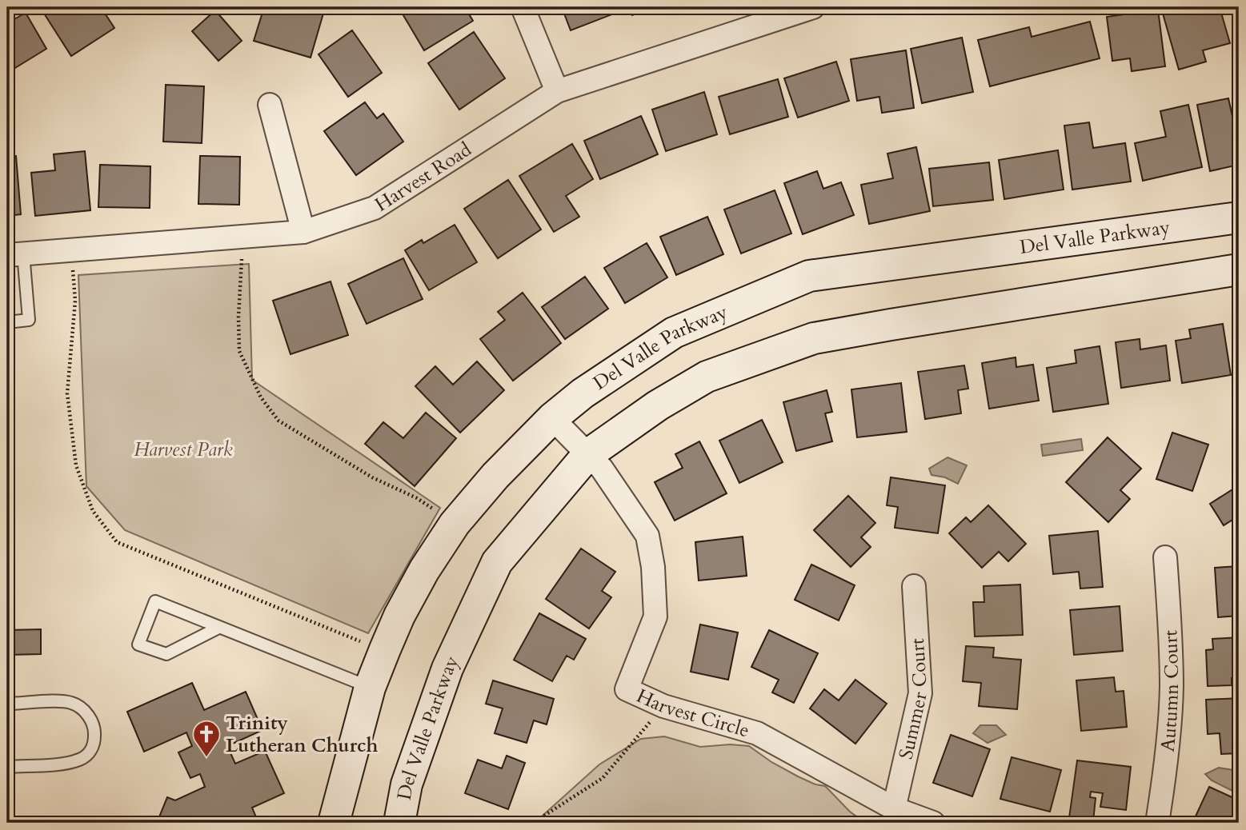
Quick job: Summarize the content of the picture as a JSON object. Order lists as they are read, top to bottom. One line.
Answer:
{"streets":{"main road":["Del Valle Parkway"],"street":["Harvest Road","Autumn Court","Summer Court","Harvest Circle"]},"crossings":[["Del Valle Parkway","Harvest Circle"],["Summer Court","Harvest Circle"]],"parks":["Harvest Park"],"places":{"church":["Trinity Lutheran Church"]}}
